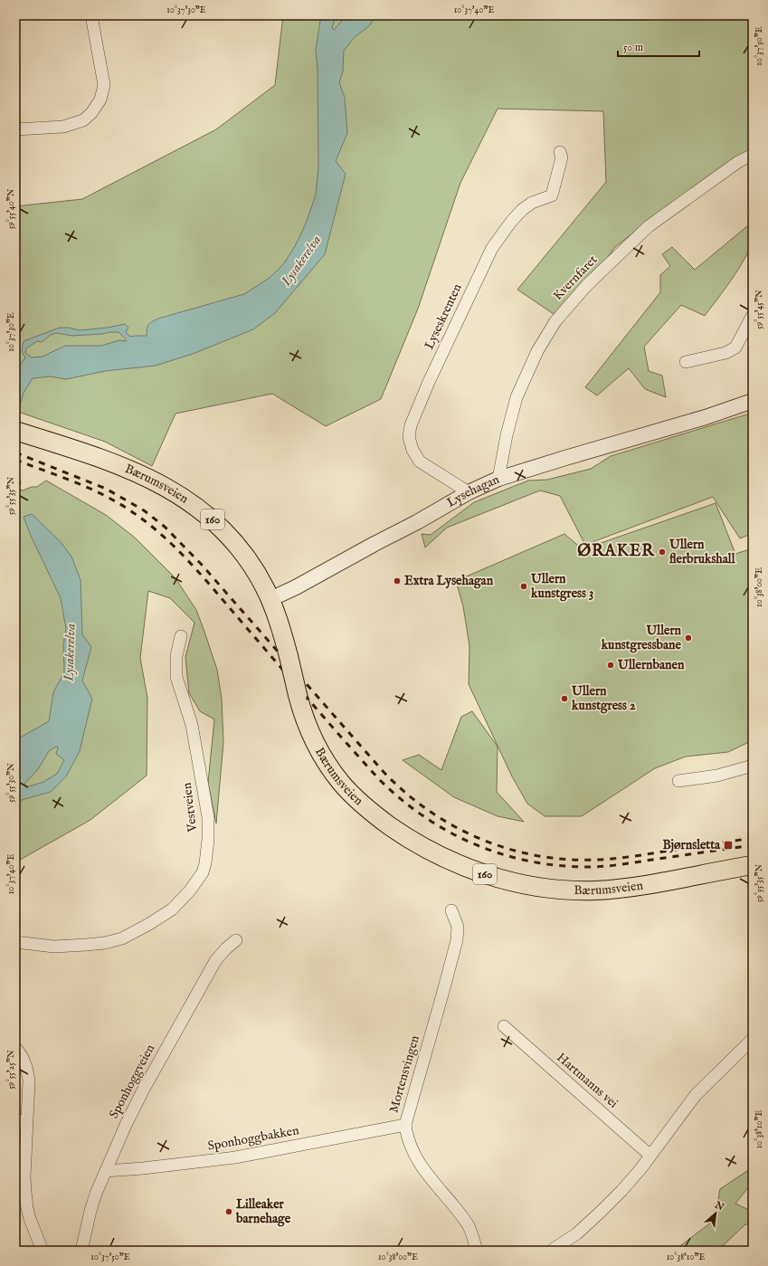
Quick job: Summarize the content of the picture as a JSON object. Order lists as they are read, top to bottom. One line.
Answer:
{"streets":{"main road":["Bærumsveien","160"],"street":["Kvernfaret","Lyseskrenten","Lysehagan","Vestveien","Mortensvingen","Hartmanns vei","Sponhoggveien","Sponhoggbakken"]},"crossings":[["Kvernfaret","Lysehagan"],["Lyseskrenten","Lysehagan"],["Bærumsveien","Lysehagan"],["Mortensvingen","Sponhoggbakken"],["Sponhoggveien","Sponhoggbakken"]],"districts":["ØRAKER"],"water":["Lysakerelva"],"places":{"other":["Ullern flerbrukshall","Extra Lysehagan","Ullern kunstgress 3","Ullern kunstgressbane","Ullernbanen","Ullern kunstgress 2","Lilleaker barnehage"],"transit":["Bjørnsletta"]},"scale_bar":"50 m","north":"top right","coordinates":["10°37'30\"E","10°37'40\"E","10°37'50\"E","59°55'40\"N","59°55'45\"N","59°55'35\"N","10°38'00\"E","59°55'30\"N","59°55'25\"N","10°38'10\"E"]}
